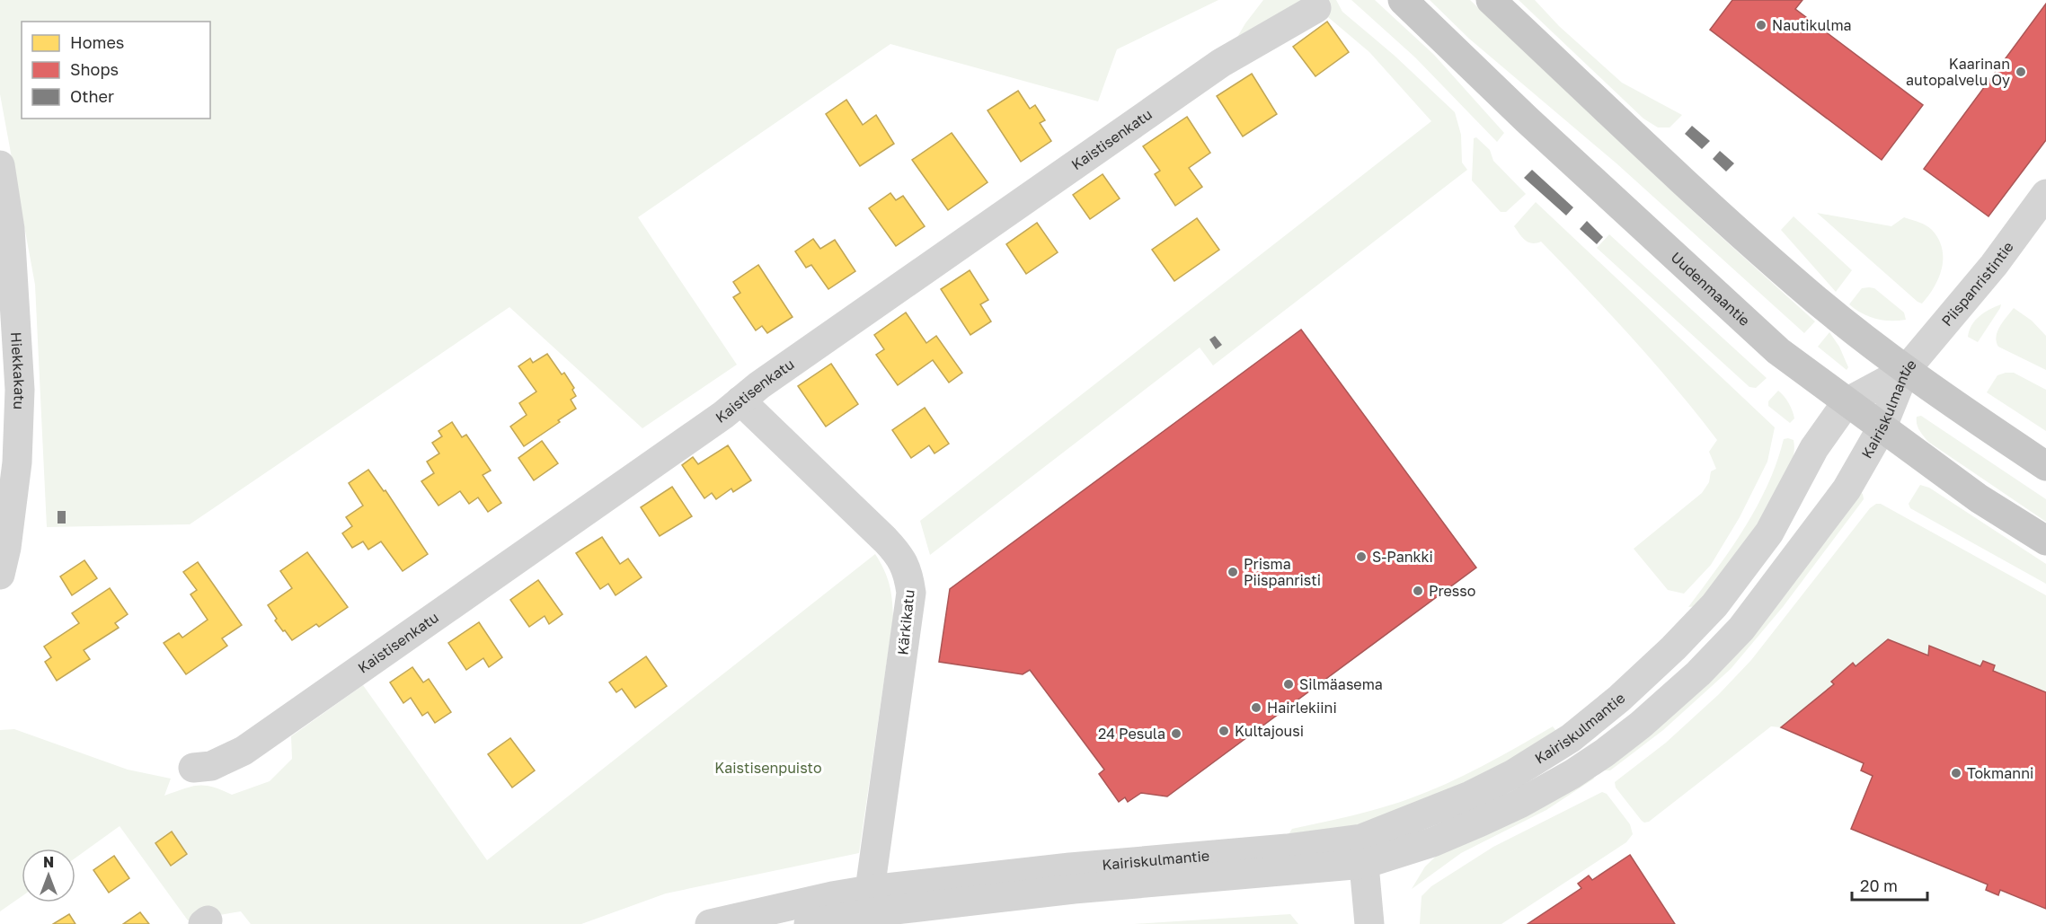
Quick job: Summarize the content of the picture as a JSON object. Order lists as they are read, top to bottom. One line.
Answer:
{"streets":{"main road":["Uudenmaantie"],"street":["Kaistisenkatu","Piispanristintie","Hiekkakatu","Kairiskulmantie","Kärkikatu"]},"crossings":[["Kaistisenkatu","Kärkikatu"],["Piispanristintie","Kairiskulmantie"],["Uudenmaantie","Kairiskulmantie"],["Kairiskulmantie","Kärkikatu"]],"parks":["Kaistisenpuisto"],"places":["Nautikulma","Kaarinan autopalvelu Oy","S-Pankki","Prisma Piispanristi","Presso","Silmäasema","Hairlekiini","Kultajousi","24 Pesula","Tokmanni"],"legend":["Homes","Shops","Other"],"scale_bar":"20 m","north":"top"}
